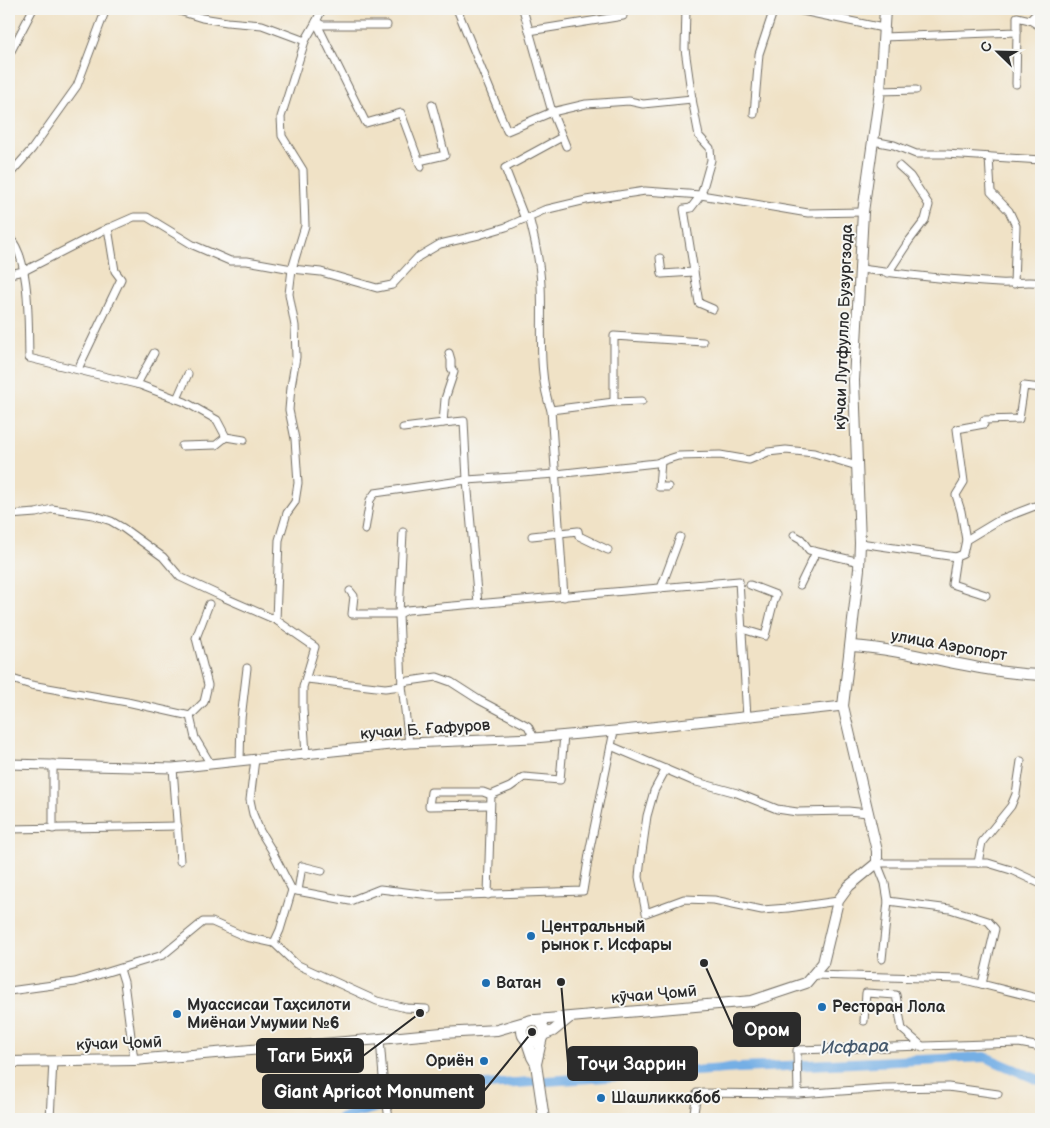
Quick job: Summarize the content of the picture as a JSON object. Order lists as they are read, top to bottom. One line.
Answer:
{"streets":{"main road":["кӯчаи Лутфулло Бузургзода","улица Аэропорт","кӯчаи Ҷомӣ"],"street":["кучаи Б. Ғафуров"]},"crossings":[["кӯчаи Лутфулло Бузургзода","улица Аэропорт"],["кӯчаи Лутфулло Бузургзода","кучаи Б. Ғафуров"]],"water":["Исфара"],"places":["Центральный рынок г. Исфары","Ором","Тоҷи Заррин","Ватан","Ресторан Лола","Таги Биҳӣ","Муассисаи Таҳсилоти Миёнаи Умумии №6","Giant Apricot Monument","Ориён","Шашликкабоб"],"north":"top left"}
